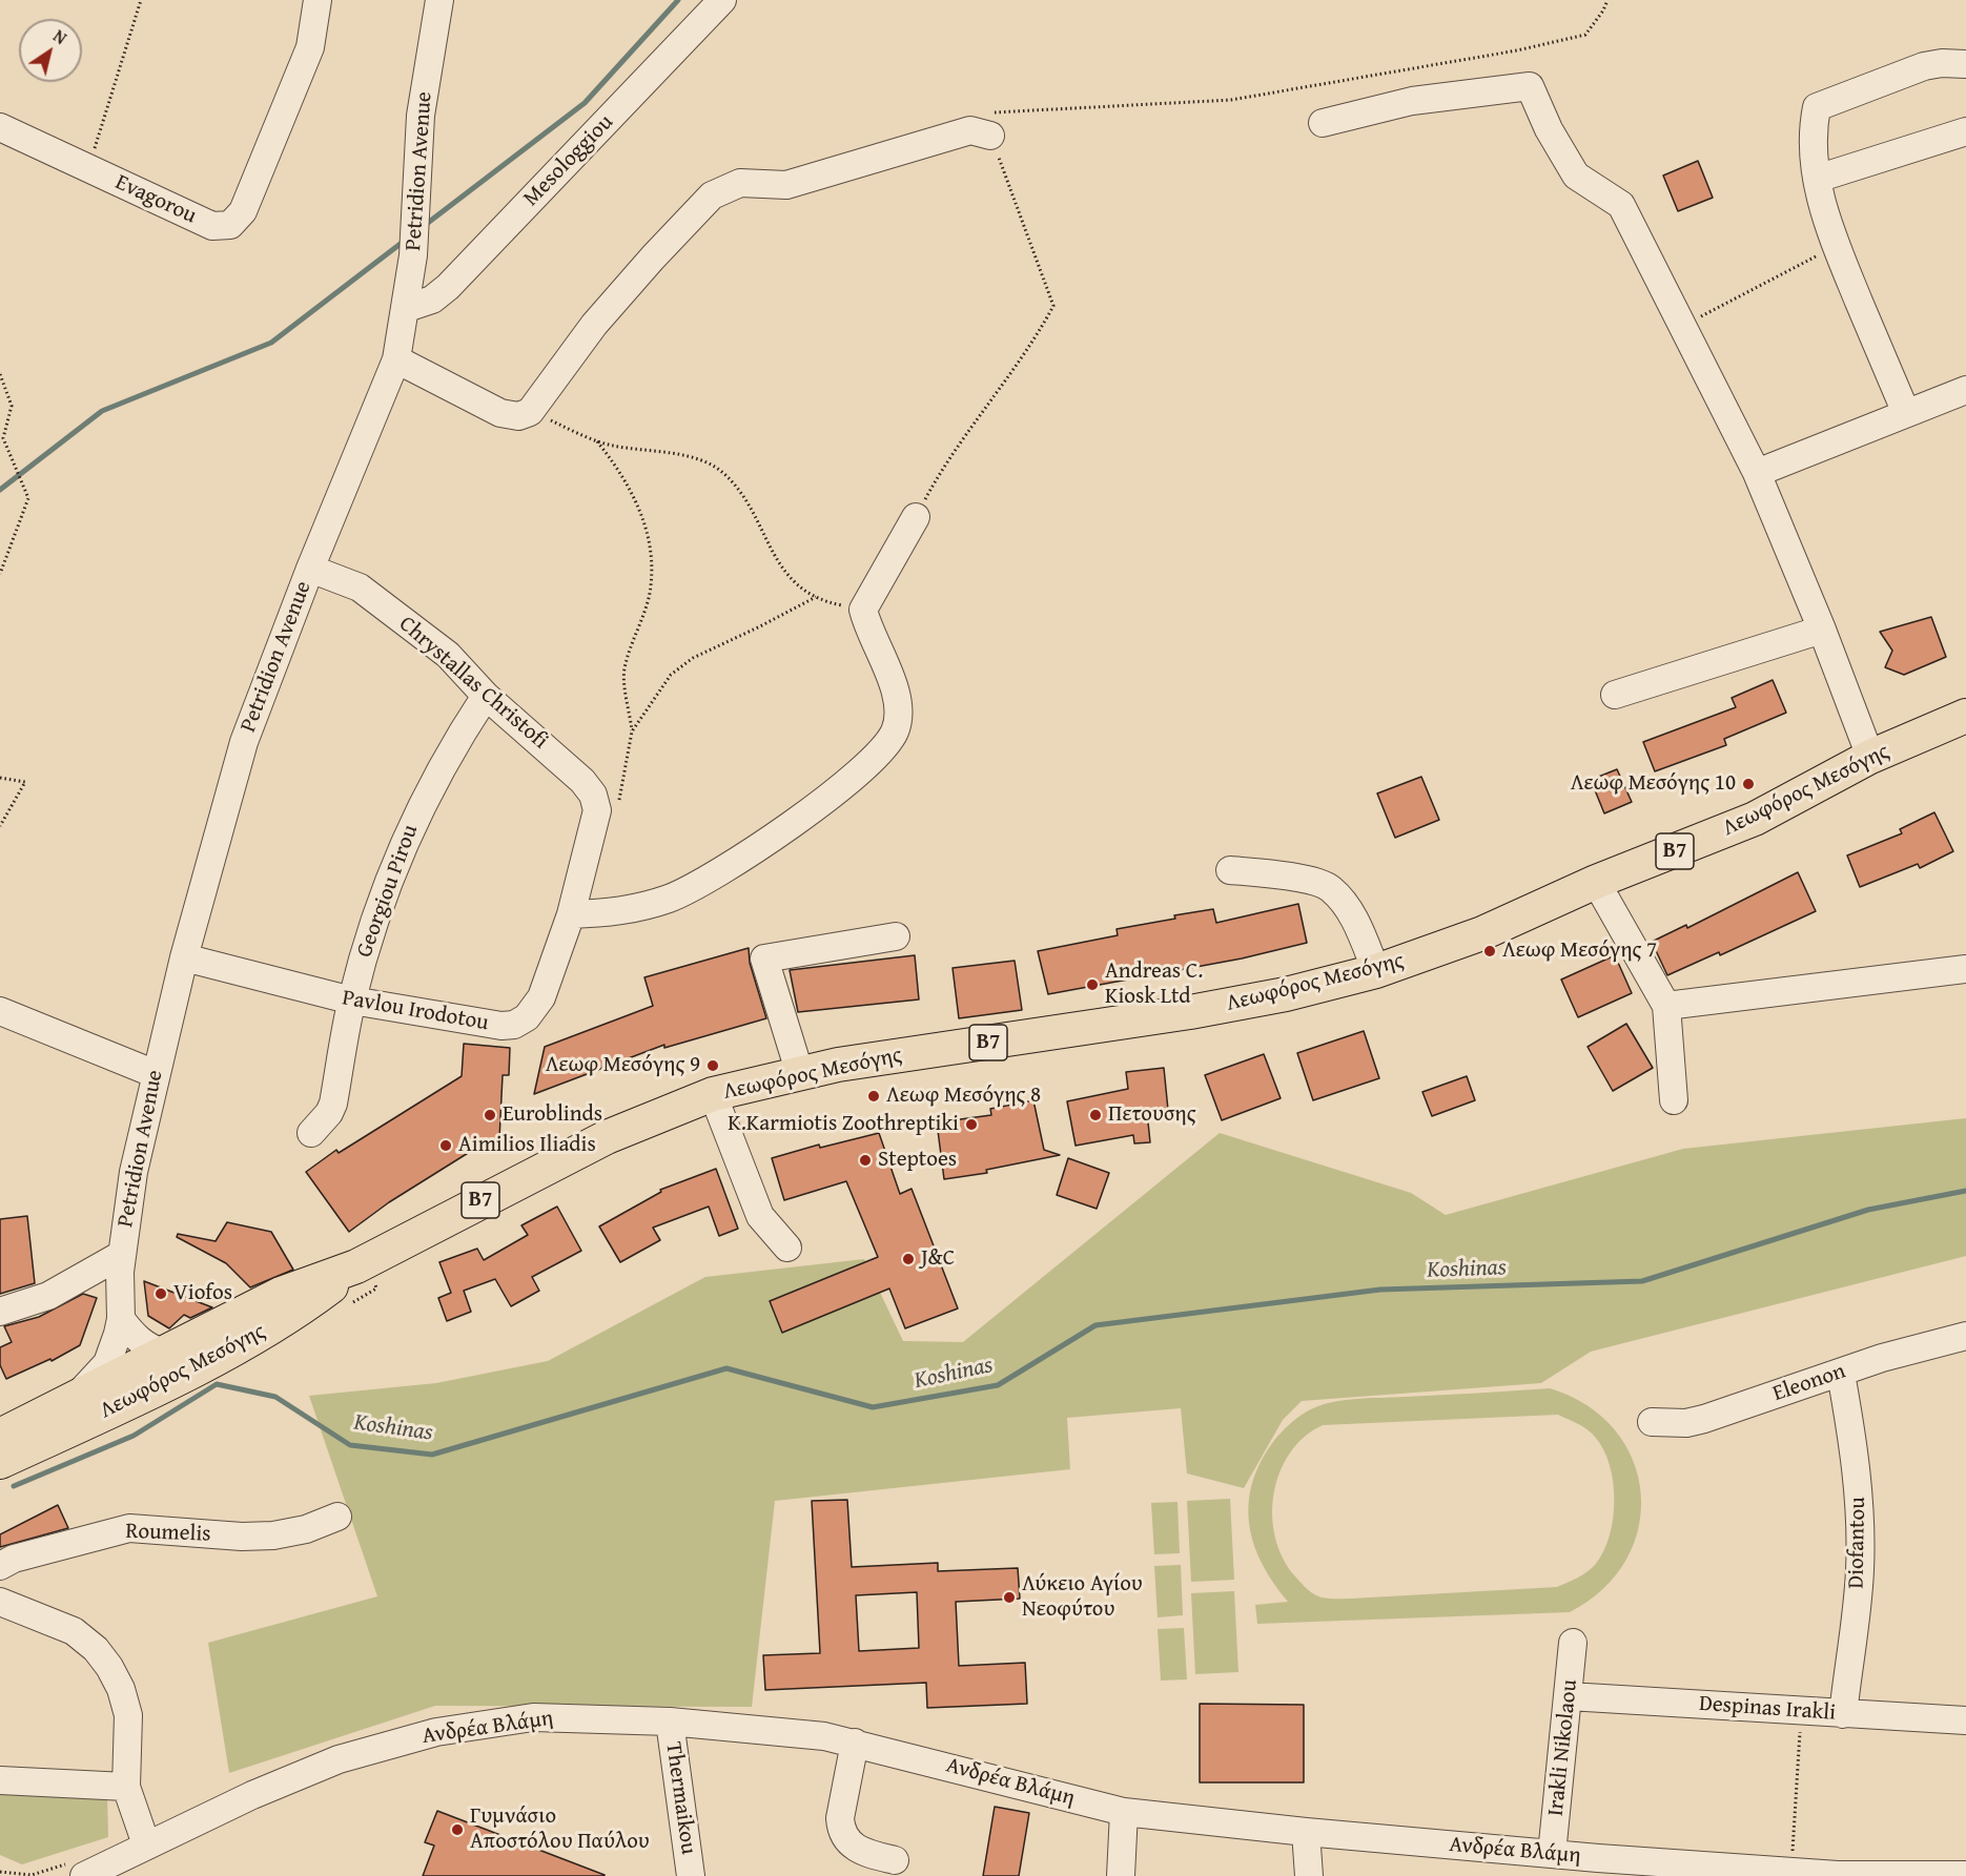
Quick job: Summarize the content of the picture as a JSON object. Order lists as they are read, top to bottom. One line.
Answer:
{"streets":{"main road":["Λεωφόρος Μεσόγης","B7"],"street":["Mesologgiou","Petridion Avenue","Evagorou","Chrystallas Christofi","Georgiou Pirou","Pavlou Irodotou","Eleonon","Roumelis","Diofantou","Despinas Irakli","Ανδρέα Βλάμη","Irakli Nikolaou","Thermaikou"]},"crossings":[["Mesologgiou","Petridion Avenue"],["Petridion Avenue","Chrystallas Christofi"],["Petridion Avenue","Λεωφόρος Μεσόγης"],["Petridion Avenue","Pavlou Irodotou"],["Chrystallas Christofi","Georgiou Pirou"],["Chrystallas Christofi","Pavlou Irodotou"],["Georgiou Pirou","Pavlou Irodotou"],["Eleonon","Diofantou"],["Diofantou","Despinas Irakli"],["Despinas Irakli","Irakli Nikolaou"],["Ανδρέα Βλάμη","Irakli Nikolaou"],["Ανδρέα Βλάμη","Thermaikou"]],"water":["Koshinas"],"places":["Λεωφ Μεσόγης 10","Λεωφ Μεσόγης 7","Andreas C. Kiosk Ltd","Λεωφ Μεσόγης 9","Λεωφ Μεσόγης 8","Euroblinds","Πετουσης","K.Karmiotis Zoothreptiki","Aimilios Iliadis","Steptoes","J&C","Viofos","Λύκειο Αγίου Νεοφύτου","Γυμνάσιο Αποστόλου Παύλου"],"north":"top right"}
